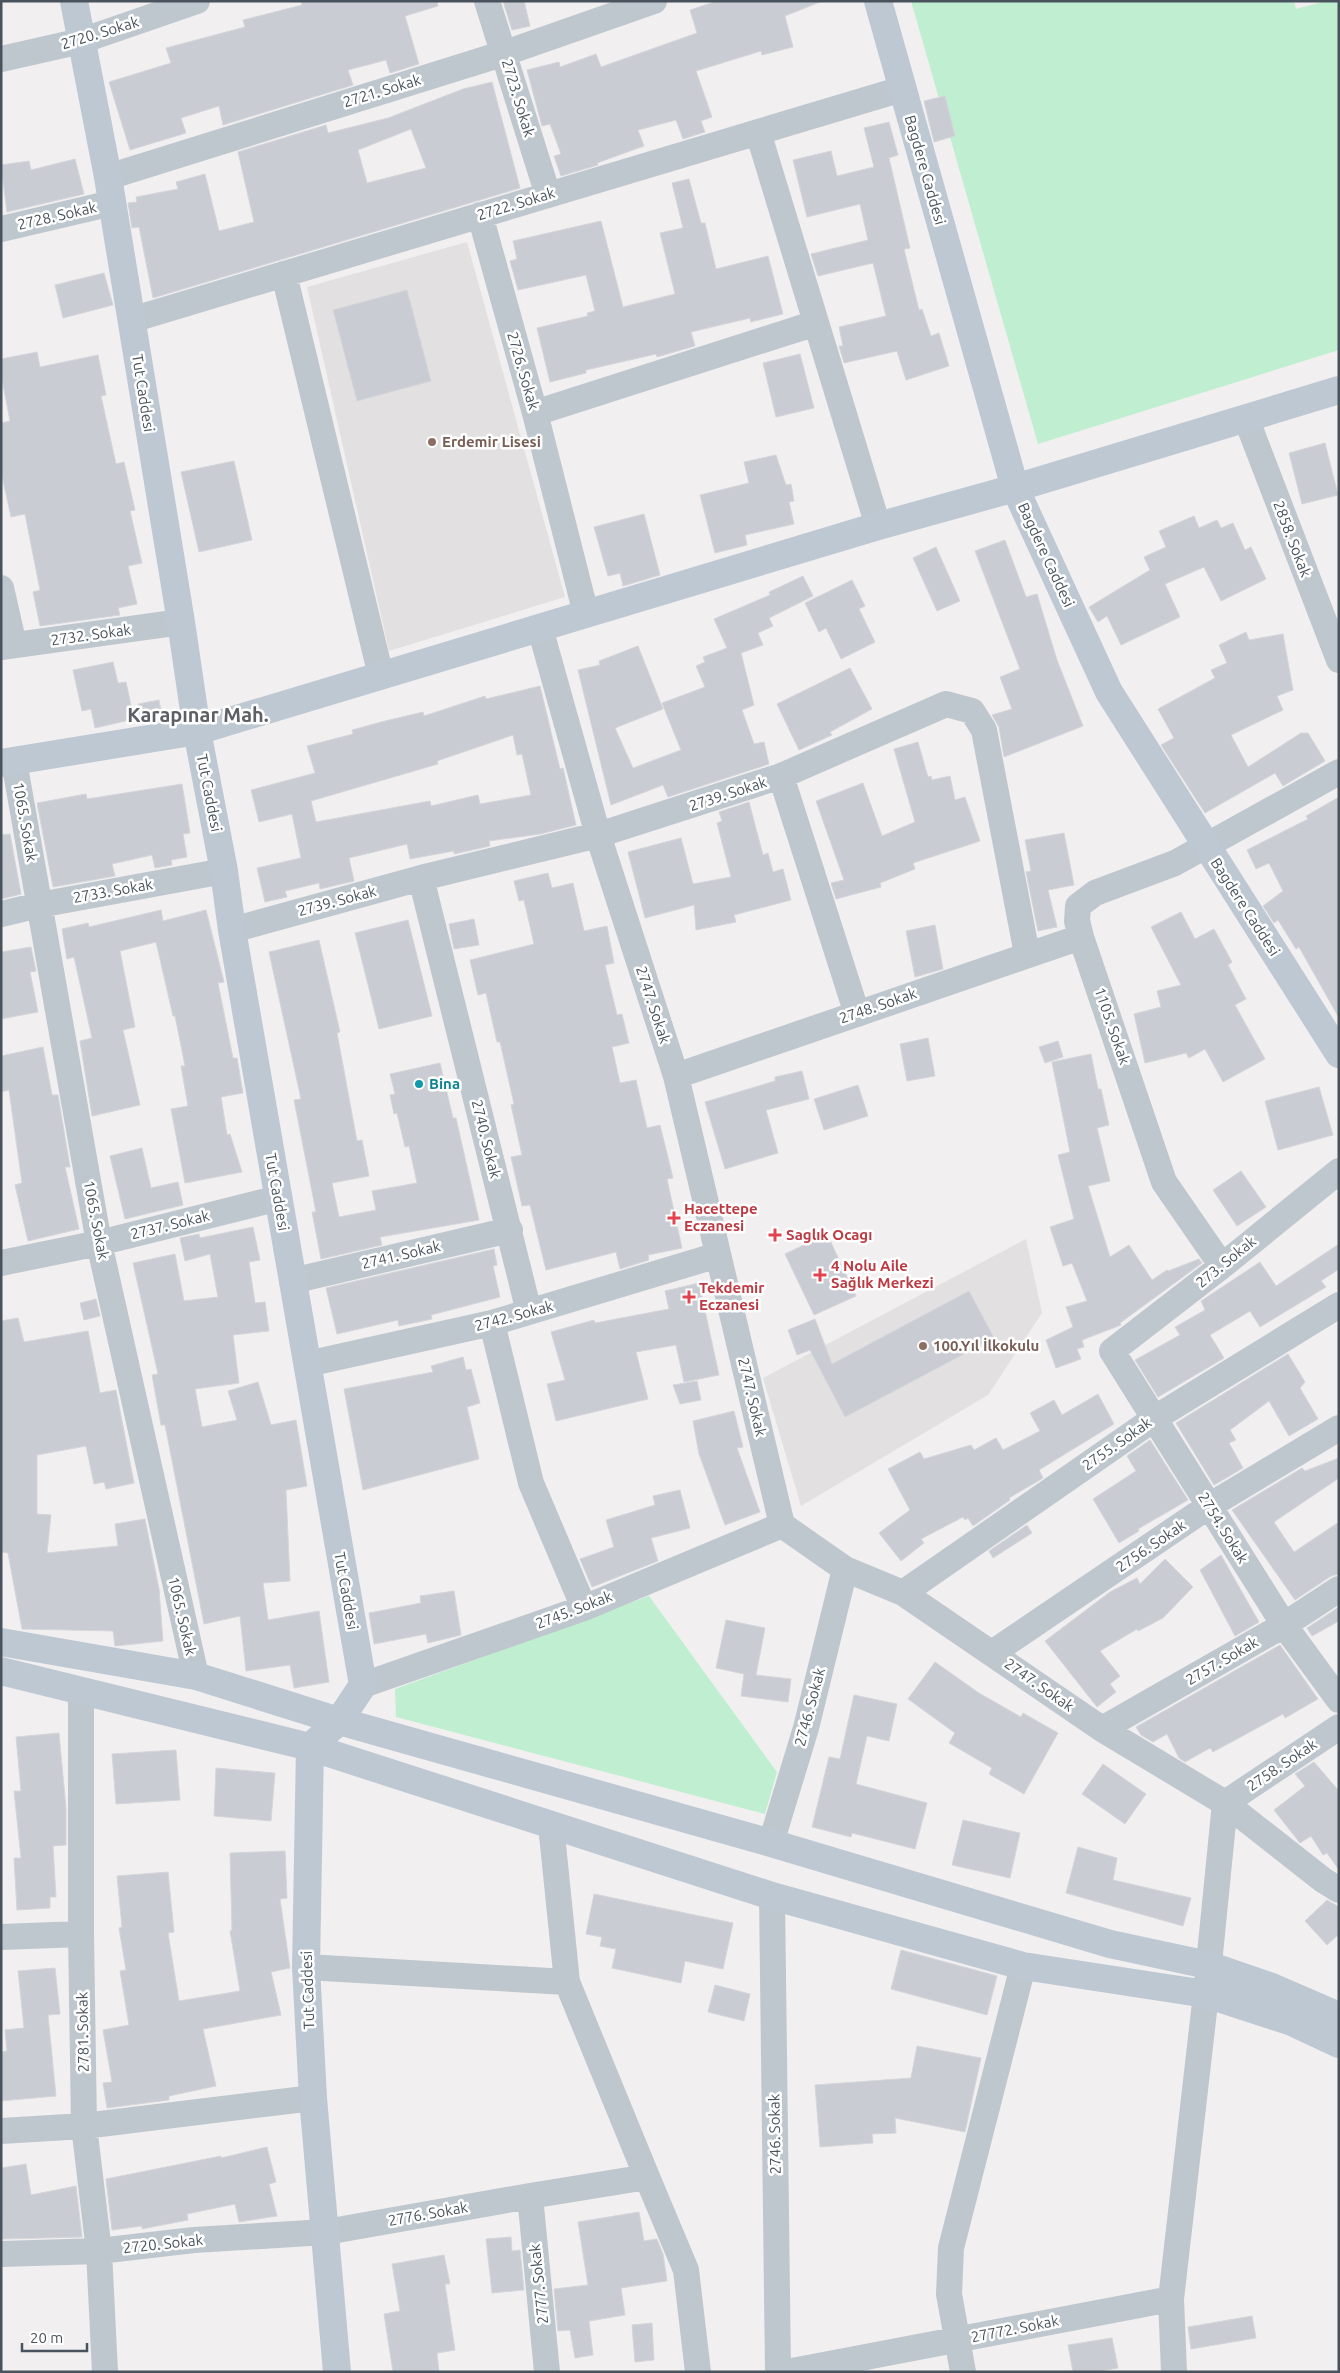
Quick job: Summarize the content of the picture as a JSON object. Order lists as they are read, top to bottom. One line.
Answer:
{"streets":{"main road":["Bagdere Caddesi","Tut Caddesi"],"street":["2720. Sokak","2721. Sokak","2723. Sokak","2722. Sokak","2728. Sokak","2726. Sokak","2858. Sokak","2732. Sokak","2739. Sokak","1065. Sokak","2733. Sokak","2747. Sokak","2748. Sokak","1105. Sokak","2740. Sokak","2737. Sokak","2741. Sokak","273. Sokak","2742. Sokak","2755. Sokak","2754. Sokak","2756. Sokak","2745. Sokak","2757. Sokak","2746. Sokak","2758. Sokak","2781. Sokak","2776. Sokak","2777. Sokak","27772. Sokak"]},"crossings":[["2720. Sokak","Tut Caddesi"],["2720. Sokak","2781. Sokak"],["2720. Sokak","2776. Sokak"],["2721. Sokak","2723. Sokak"],["2721. Sokak","Tut Caddesi"],["2723. Sokak","2722. Sokak"],["Bagdere Caddesi","2722. Sokak"],["Bagdere Caddesi","1105. Sokak"],["2722. Sokak","2726. Sokak"],["2722. Sokak","Tut Caddesi"],["2728. Sokak","Tut Caddesi"],["Tut Caddesi","2732. Sokak"],["Tut Caddesi","2739. Sokak"],["Tut Caddesi","2733. Sokak"],["Tut Caddesi","2737. Sokak"],["Tut Caddesi","2741. Sokak"],["Tut Caddesi","2742. Sokak"],["Tut Caddesi","2745. Sokak"],["Tut Caddesi","2776. Sokak"],["2739. Sokak","2747. Sokak"],["2739. Sokak","2748. Sokak"],["2739. Sokak","2740. Sokak"],["1065. Sokak","2733. Sokak"],["1065. Sokak","2737. Sokak"],["2747. Sokak","2748. Sokak"],["2747. Sokak","2742. Sokak"],["2747. Sokak","2755. Sokak"],["2747. Sokak","2756. Sokak"],["2747. Sokak","2745. Sokak"],["2747. Sokak","2757. Sokak"],["2747. Sokak","2746. Sokak"],["2747. Sokak","2758. Sokak"],["2748. Sokak","1105. Sokak"],["1105. Sokak","273. Sokak"],["2740. Sokak","2741. Sokak"],["2740. Sokak","2742. Sokak"],["273. Sokak","2754. Sokak"],["2755. Sokak","2754. Sokak"],["2754. Sokak","2756. Sokak"],["2754. Sokak","2757. Sokak"],["2776. Sokak","2777. Sokak"]],"districts":["Karapınar Mah."],"places":{"other":["Erdemir Lisesi","Bina","100.Yıl İlkokulu"],"health":["Hacettepe Eczanesi","Saglık Ocagı","4 Nolu Aile Sağlık Merkezi","Tekdemir Eczanesi"]},"scale_bar":"20 m"}
